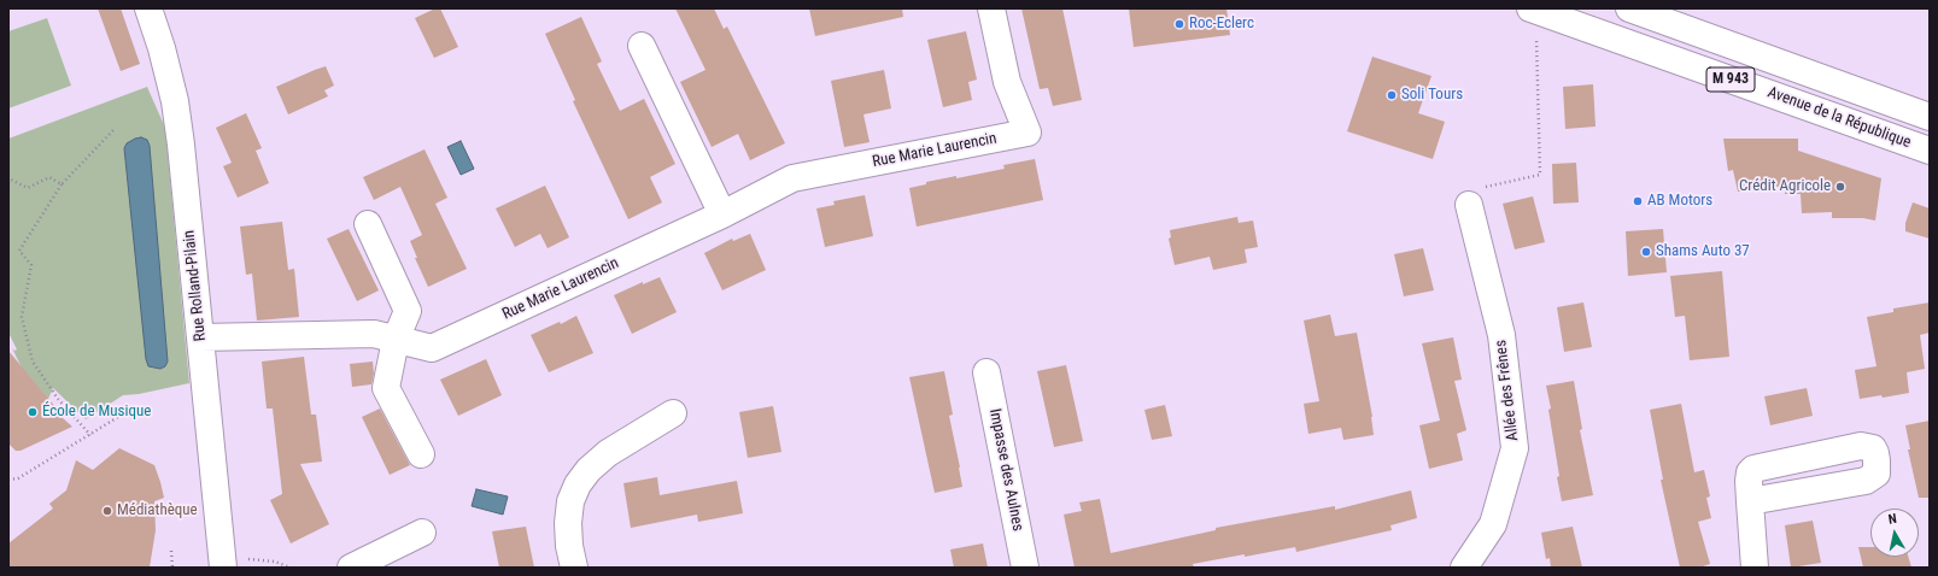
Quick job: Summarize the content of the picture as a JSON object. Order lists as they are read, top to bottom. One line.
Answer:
{"streets":{"street":["M 943","Avenue de la République","Rue Marie Laurencin","Rue Rolland-Pilain","Allée des Frênes","Impasse des Aulnes"]},"crossings":[["Rue Marie Laurencin","Rue Rolland-Pilain"]],"places":["Roc-Eclerc","Soli Tours","Crédit Agricole","AB Motors","Shams Auto 37","École de Musique","Médiathèque"],"north":"top"}
